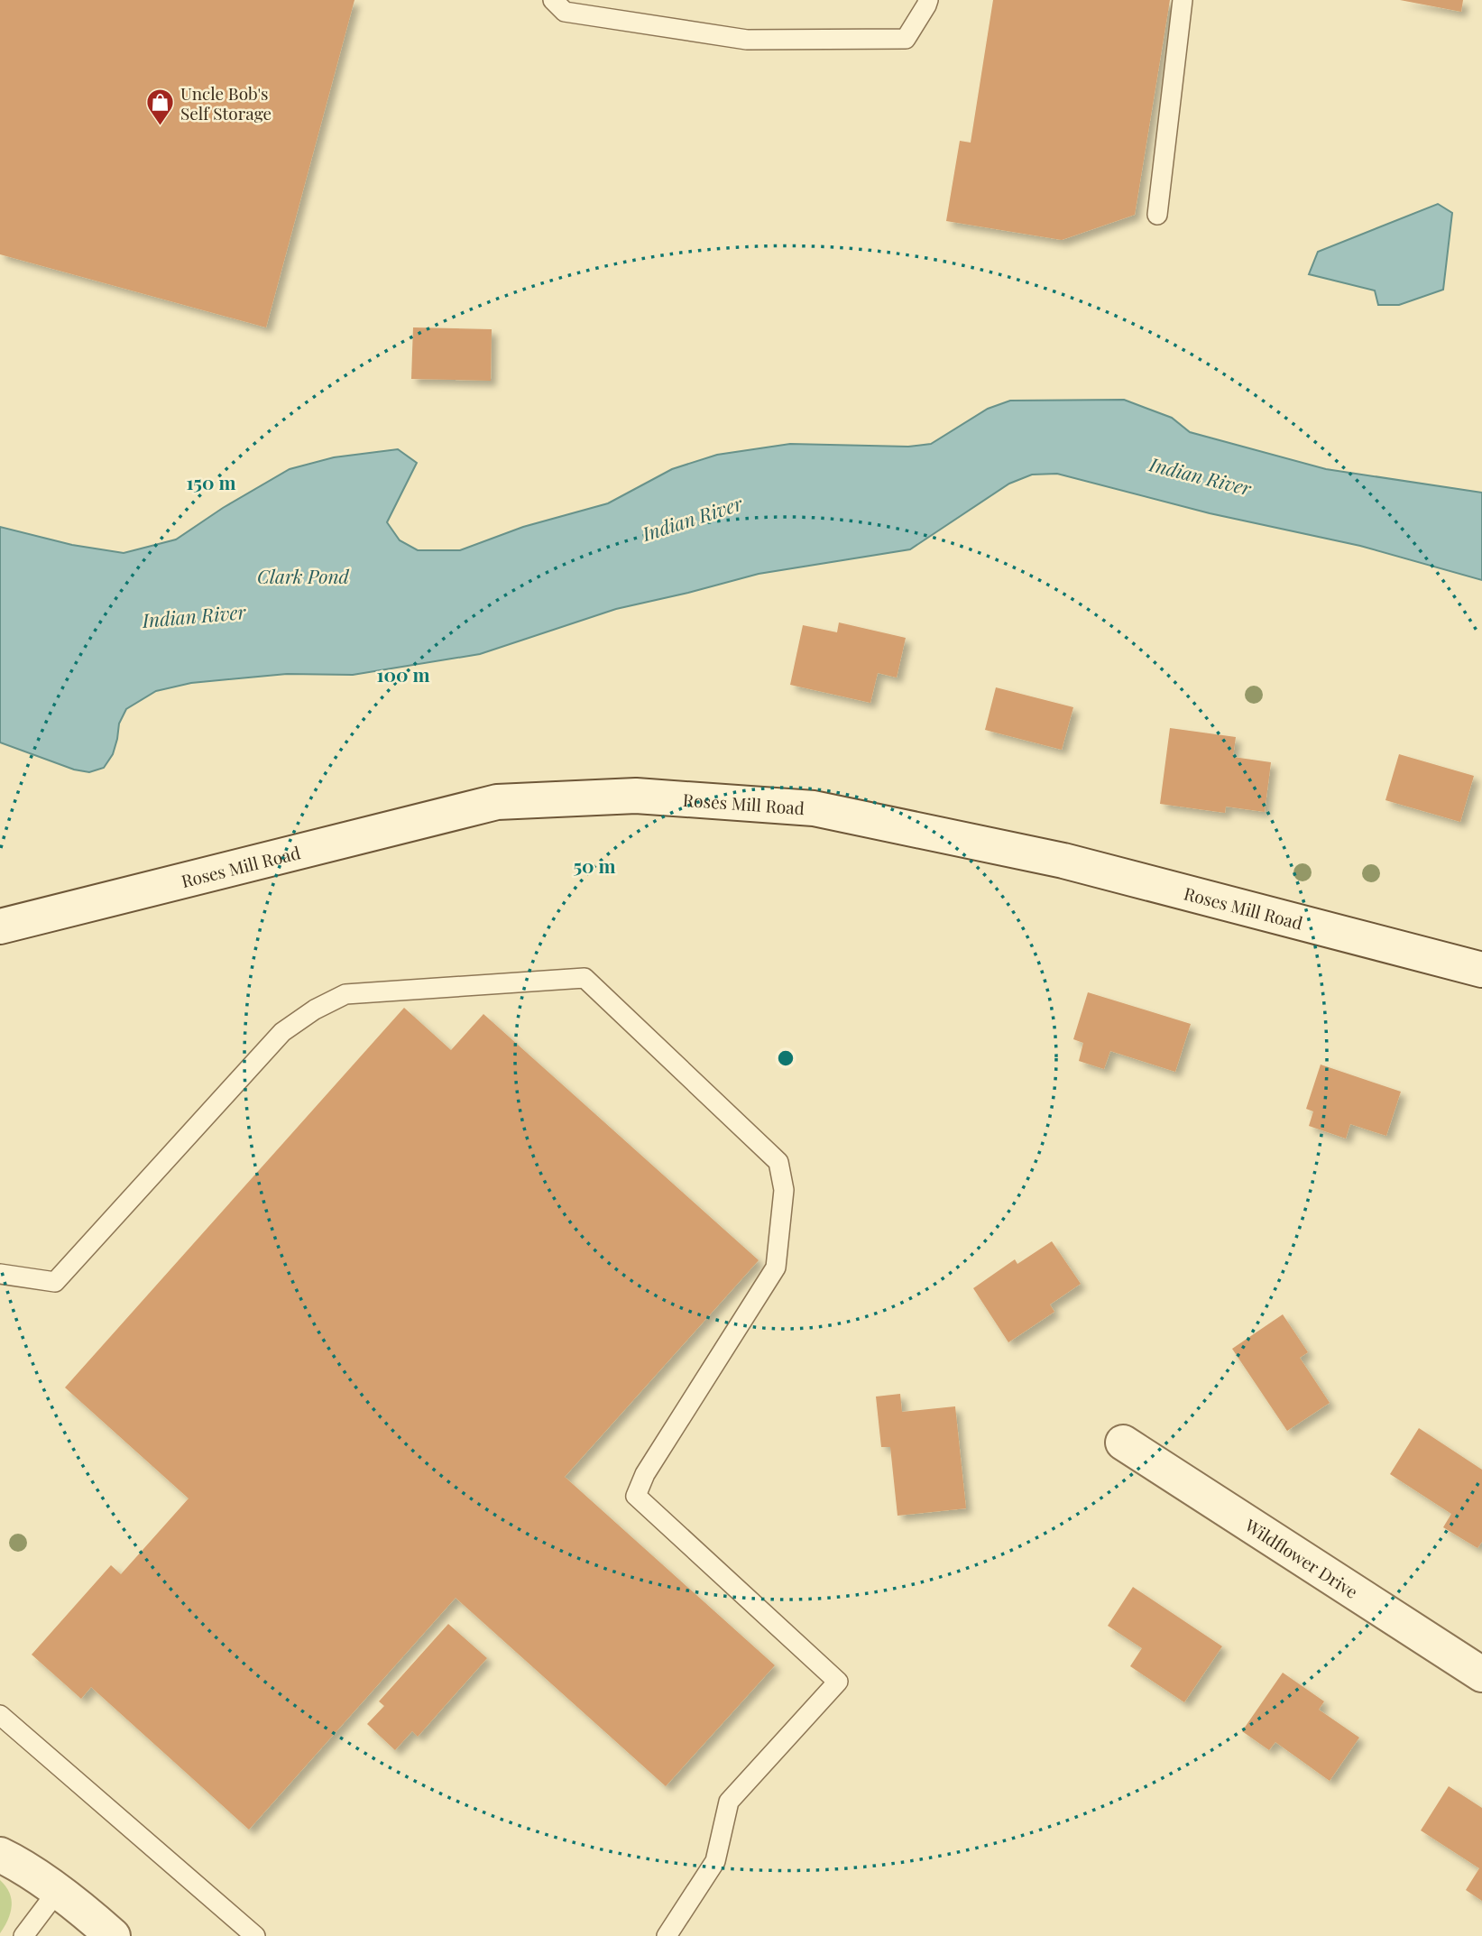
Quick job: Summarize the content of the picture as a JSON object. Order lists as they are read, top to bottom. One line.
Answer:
{"streets":{"street":["Roses Mill Road","Wildflower Drive"]},"water":["Indian River","Clark Pond"],"places":{"shop":["Uncle Bob's Self Storage"]},"rings":["150 m","100 m","50 m"]}
